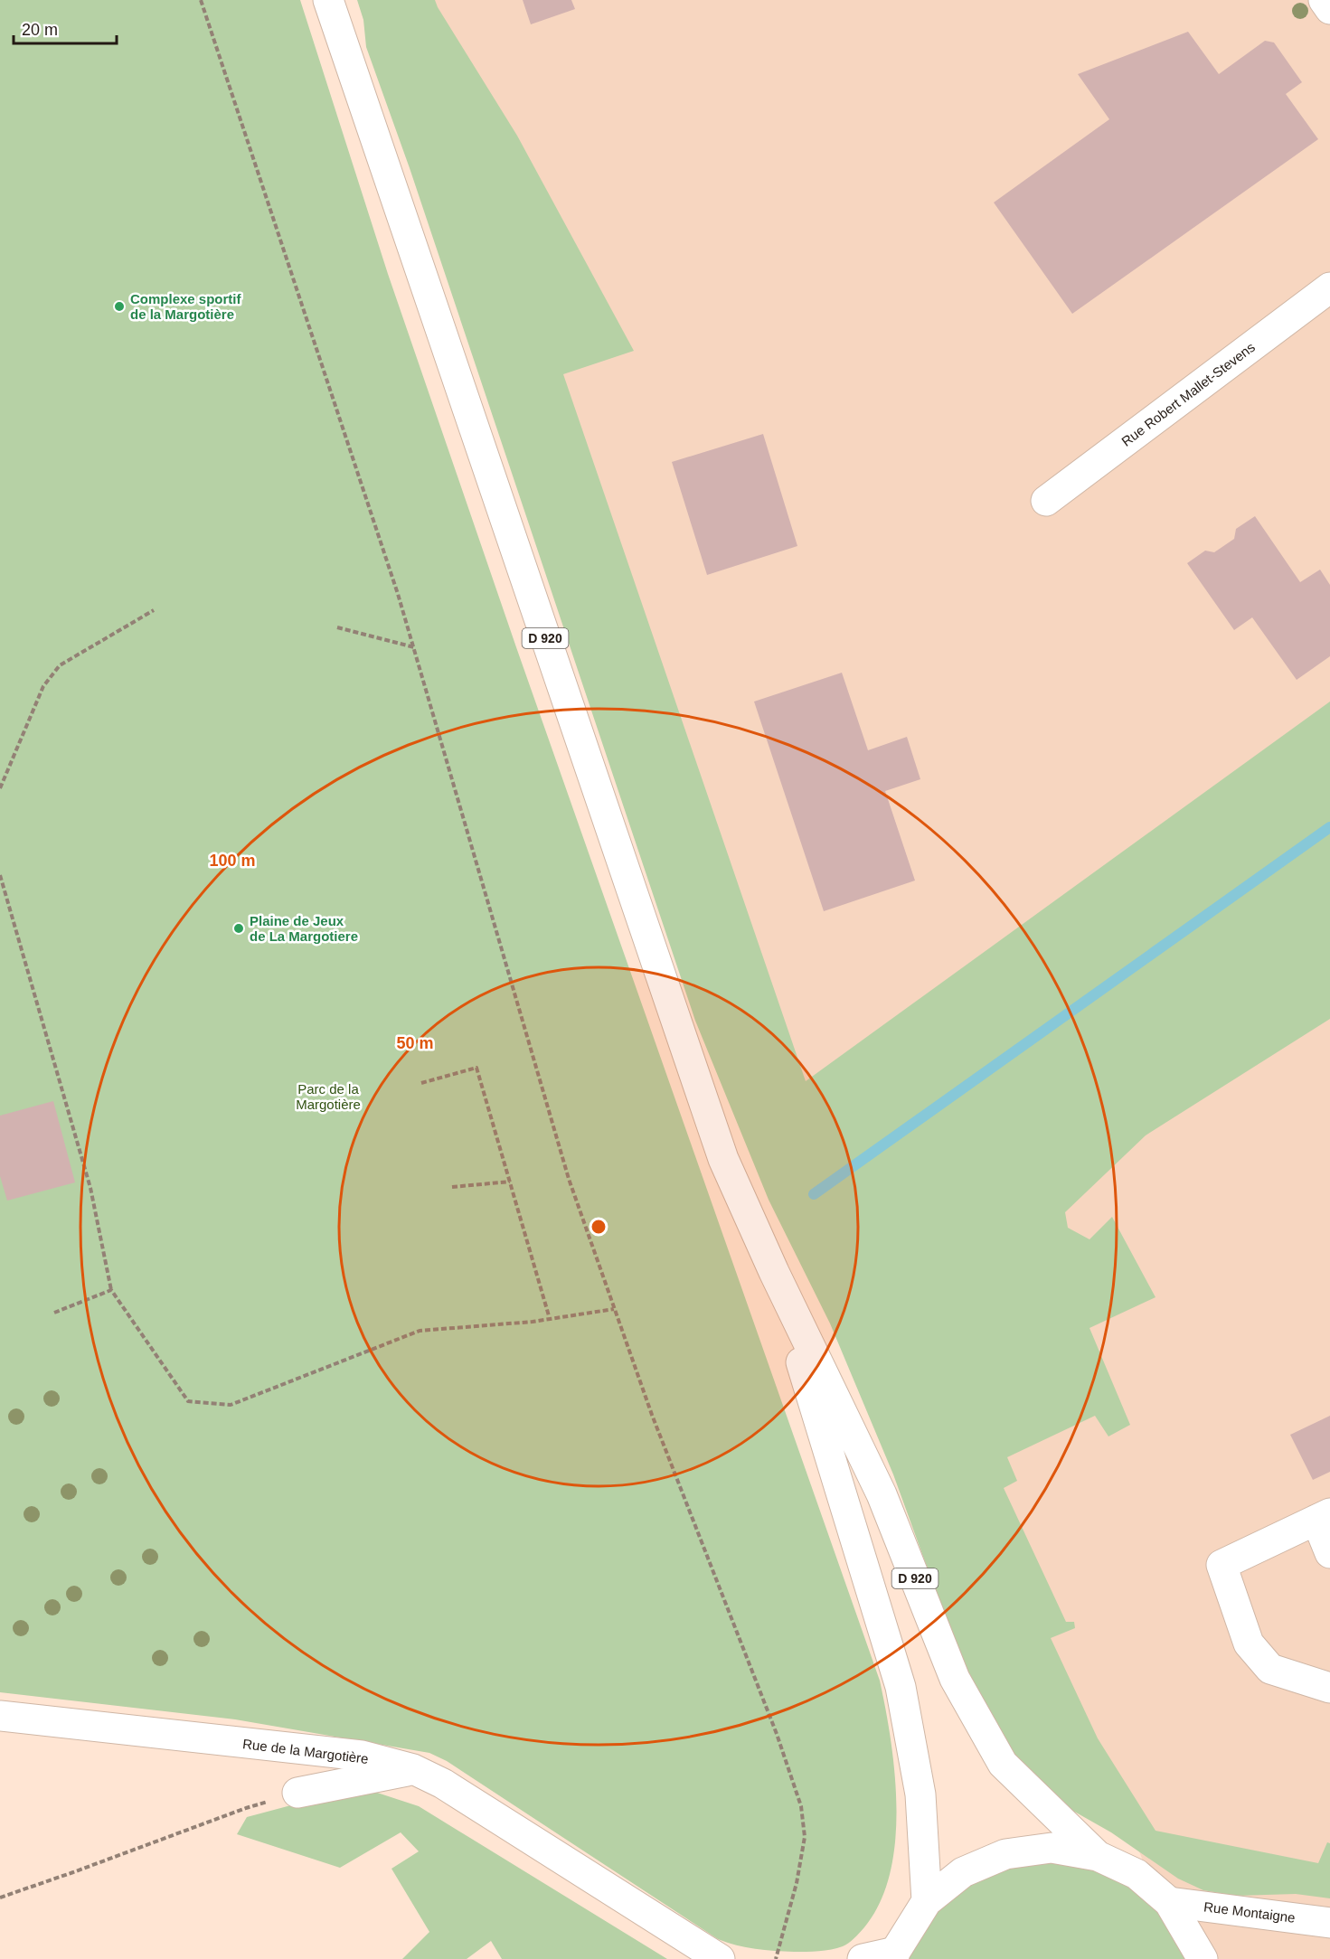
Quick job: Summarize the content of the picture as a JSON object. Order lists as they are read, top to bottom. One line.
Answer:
{"streets":{"main road":["Rue Robert Mallet-Stevens","D 920","Rue de la Margotière","Rue Montaigne"]},"parks":["Parc de la Margotière"],"places":["Complexe sportif de la Margotière","Plaine de Jeux de La Margotiere"],"scale_bar":"20 m","rings":["100 m","50 m"]}
